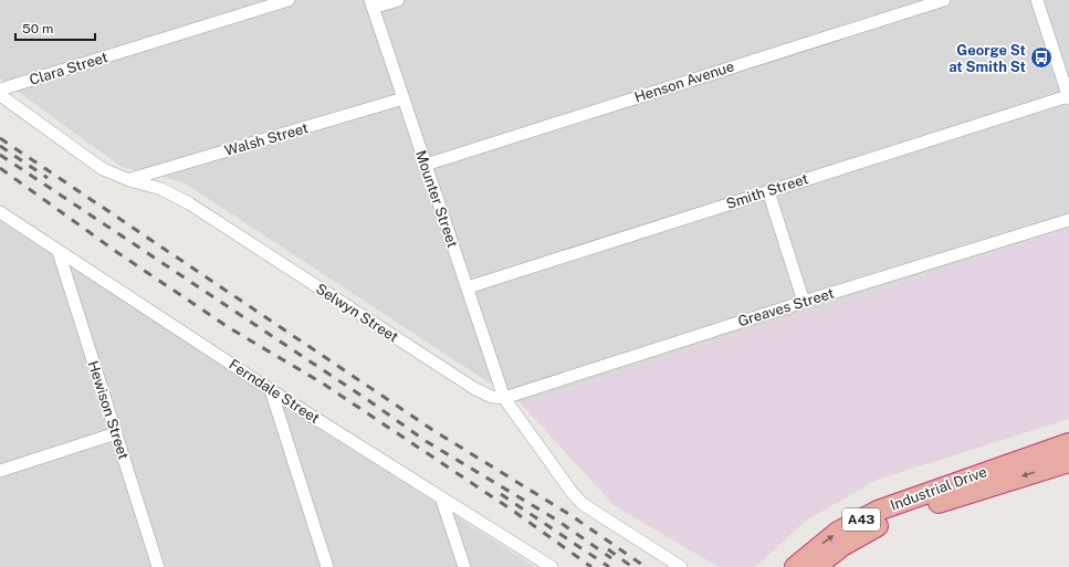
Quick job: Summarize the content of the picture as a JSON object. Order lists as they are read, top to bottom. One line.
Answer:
{"streets":{"highway":["Industrial Drive","A43"],"street":["Clara Street","Henson Avenue","Walsh Street","Smith Street","Mounter Street","Greaves Street","Selwyn Street","Ferndale Street","Hewison Street"]},"crossings":[["Henson Avenue","Mounter Street"],["Walsh Street","Mounter Street"],["Walsh Street","Selwyn Street"],["Smith Street","Mounter Street"],["Mounter Street","Greaves Street"],["Mounter Street","Selwyn Street"],["Greaves Street","Selwyn Street"],["Ferndale Street","Hewison Street"]],"places":{"bus stop":["George St at Smith St"]},"scale_bar":"50 m"}
